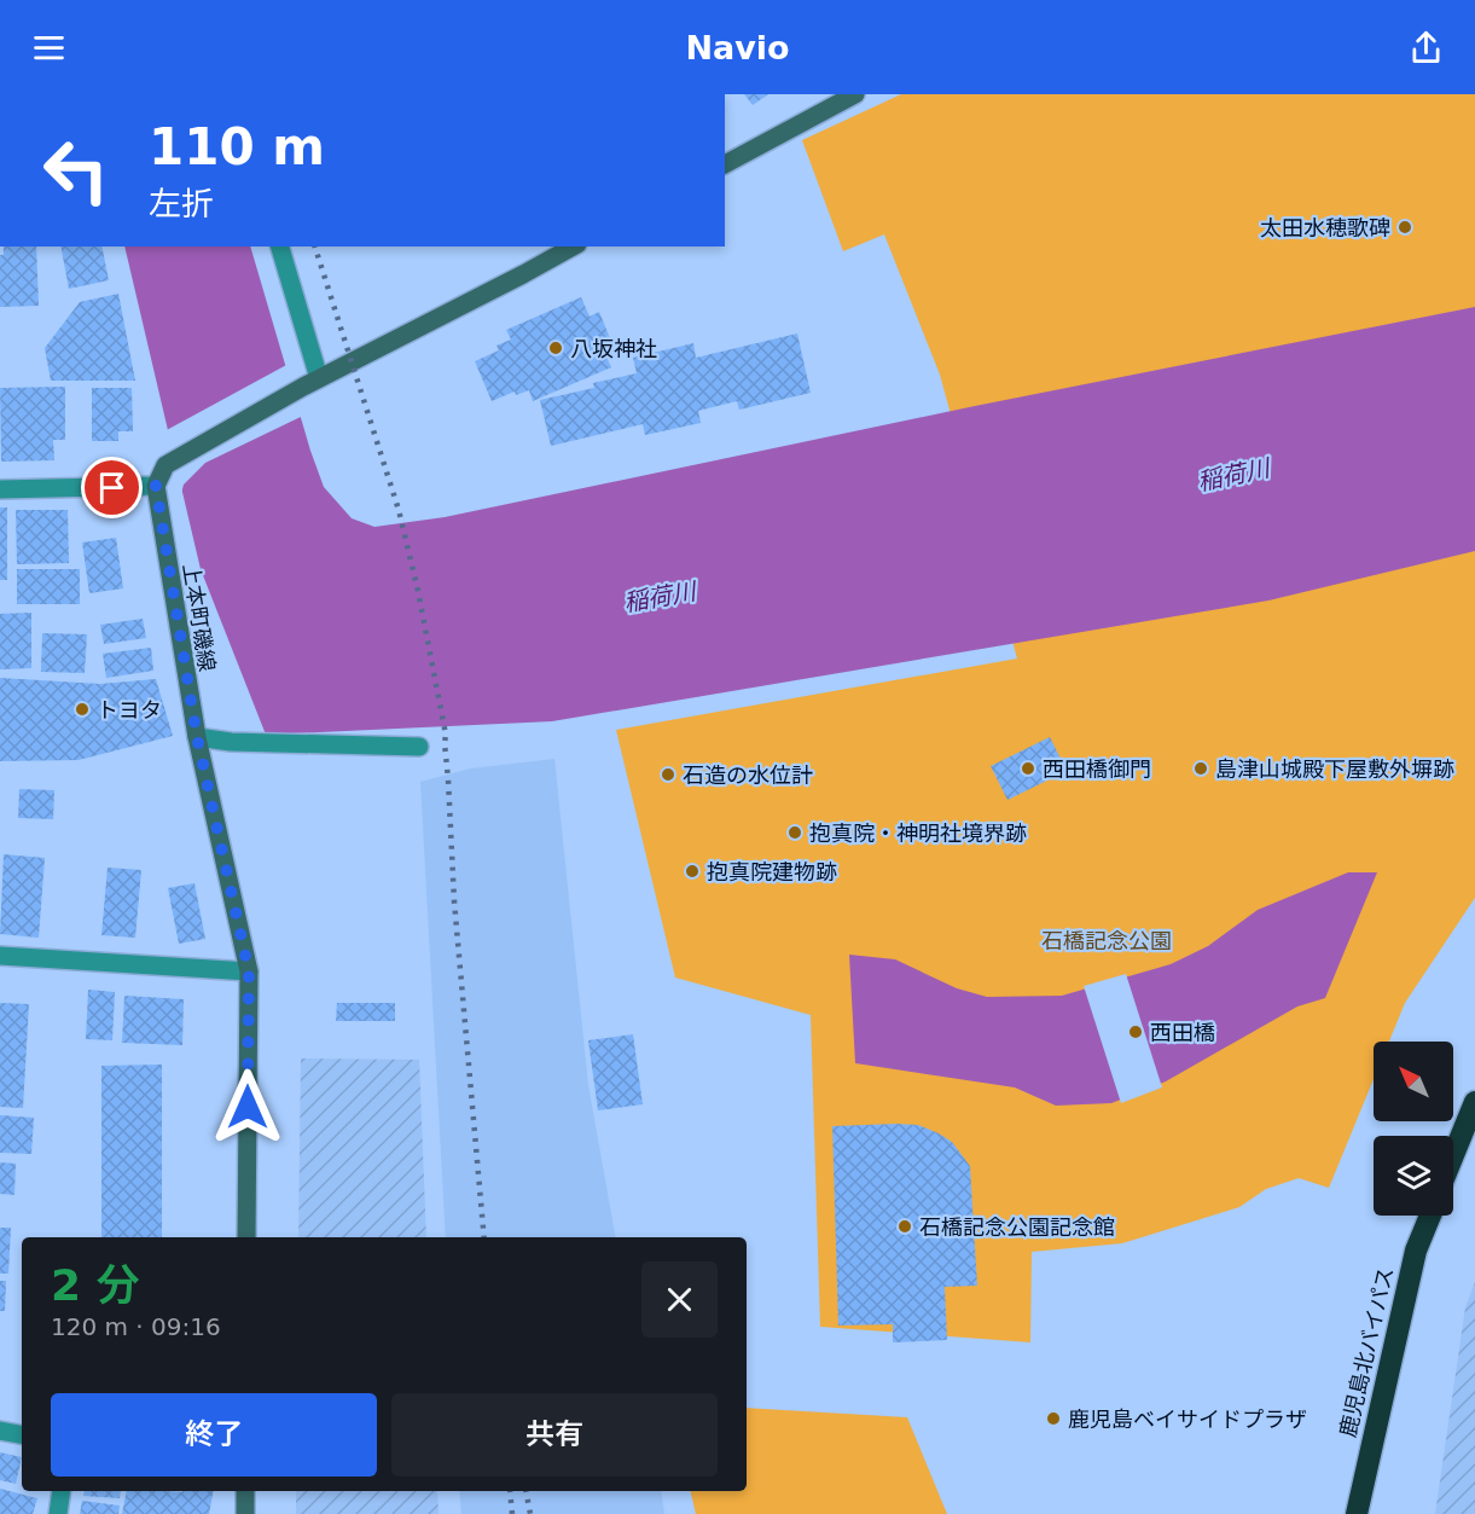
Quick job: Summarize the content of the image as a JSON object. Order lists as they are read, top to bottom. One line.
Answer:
{"streets":{"highway":["鹿児島北バイパス"],"street":["上本町磯線"]},"water":["稲荷川"],"parks":["石橋記念公園"],"places":["太田水穂歌碑","八坂神社","トヨタ","西田橋御門","島津山城殿下屋敷外塀跡","石造の水位計","抱真院・神明社境界跡","抱真院建物跡","西田橋","石橋記念公園記念館","鹿児島ベイサイドプラザ"],"north":"top left","page":{"header":"Navio","turn":["110 m","左折"],"heading":["2 分","120 m · 09:16"],"buttons":["終了","共有"]}}
